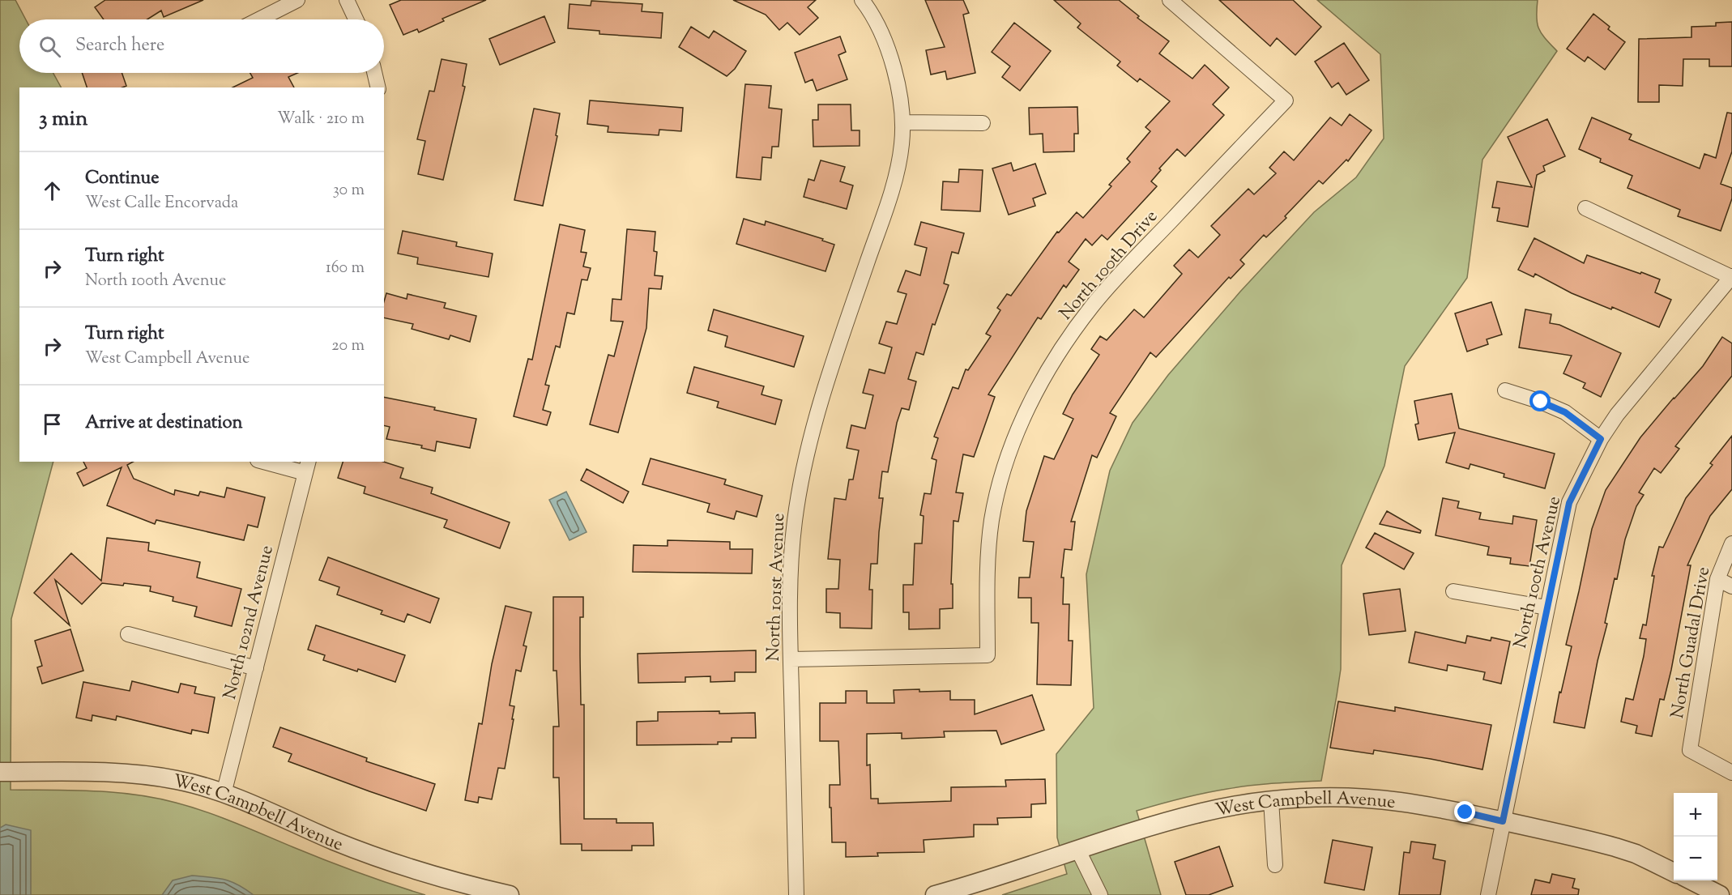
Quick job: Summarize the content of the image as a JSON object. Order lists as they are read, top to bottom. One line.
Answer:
{"streets":{"street":["North 100th Drive","North 100th Avenue","North 101st Avenue","North 102nd Avenue","North Guadal Drive","West Campbell Avenue"]},"crossings":[["North 100th Drive","North 101st Avenue"],["North 100th Avenue","West Campbell Avenue"],["North 102nd Avenue","West Campbell Avenue"]],"page":{"search":"Search here","heading":["3 min","Walk · 210 m"],"list":[["Continue","West Calle Encorvada","30 m"],["Turn right","North 100th Avenue","160 m"],["Turn right","West Campbell Avenue","20 m"],"Arrive at destination"],"map_buttons":["+","−"]}}
